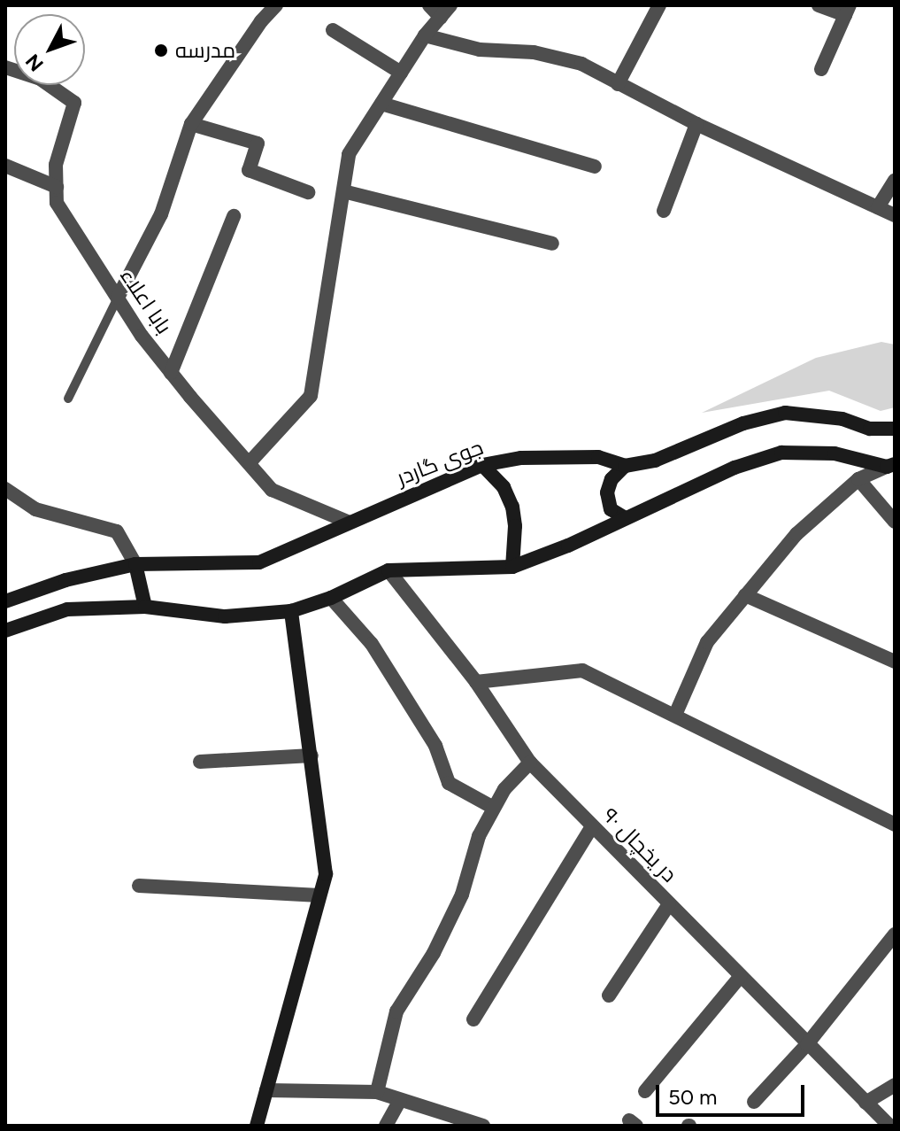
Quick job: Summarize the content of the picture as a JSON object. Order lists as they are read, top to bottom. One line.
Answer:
{"streets":{"street":["بابا اعلاء","جوی گاردر","در یخچال ۹۰"]},"crossings":[["بابا اعلاء","جوی گاردر"]],"places":["مدرسه"],"scale_bar":"50 m","north":"bottom left"}
